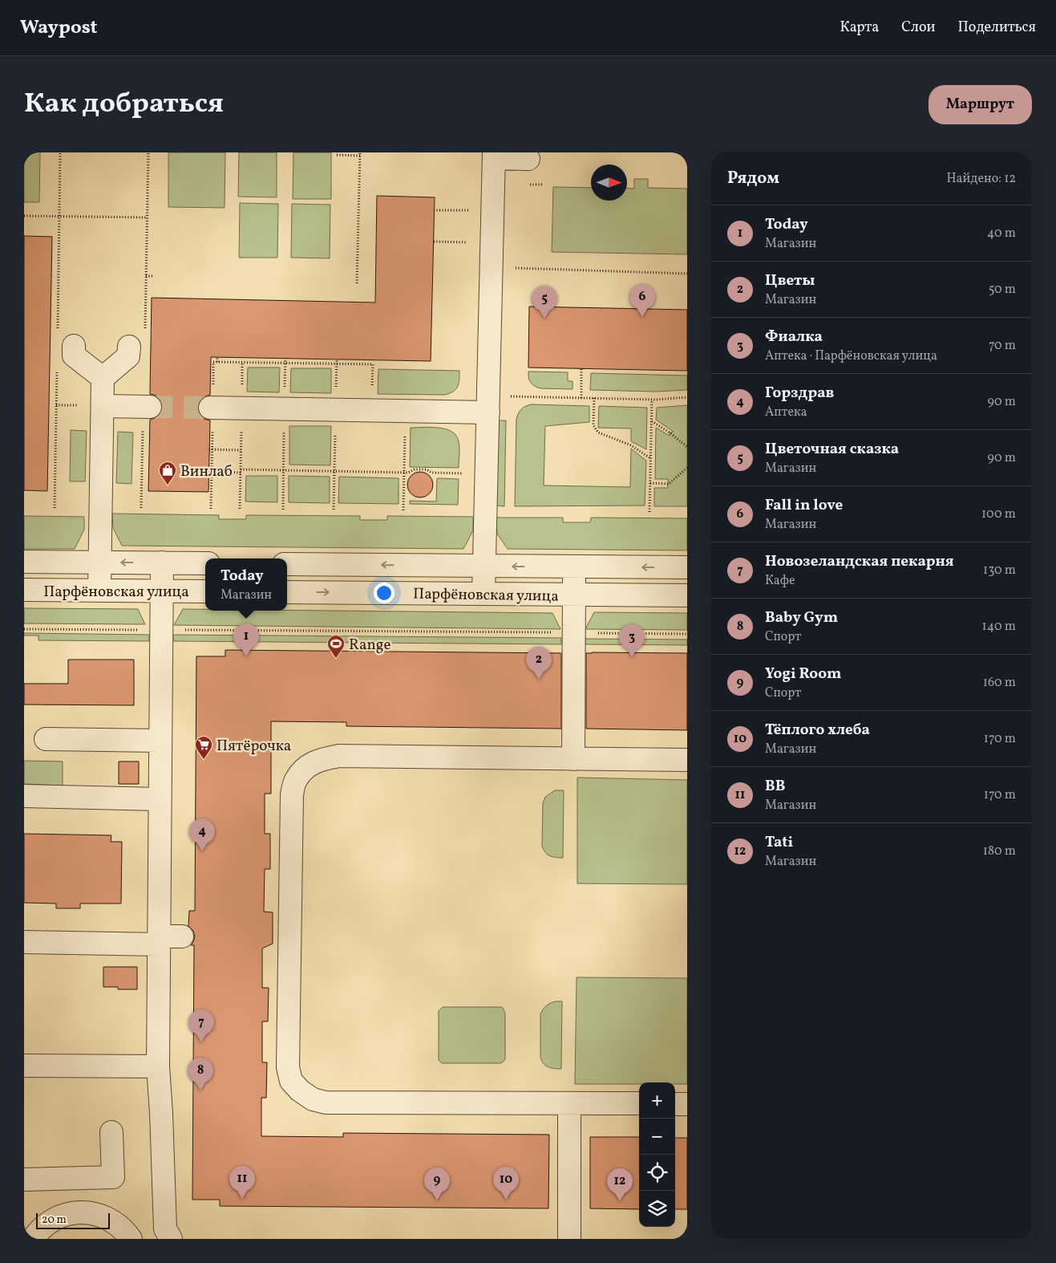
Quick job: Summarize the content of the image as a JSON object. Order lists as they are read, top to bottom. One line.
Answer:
{"streets":{"street":["Парфёновская улица"]},"places":{"shop":["Винлаб"],"sports":["Range"],"supermarket":["Пятёрочка"]},"scale_bar":"20 m","north":"right","page":{"header":"Waypost","nav":["Карта","Слои","Поделиться"],"title":"Как добраться","buttons":"Маршрут","heading":["Рядом","Найдено: 12"],"list":[{"mark":"1","name":"Today","note":"Магазин","value":"40 m"},{"mark":"2","name":"Цветы","note":"Магазин","value":"50 m"},{"mark":"3","name":"Фиалка","note":"Аптека · Парфёновская улица","value":"70 m"},{"mark":"4","name":"Горздрав","note":"Аптека","value":"90 m"},{"mark":"5","name":"Цветочная сказка","note":"Магазин","value":"90 m"},{"mark":"6","name":"Fall in love","note":"Магазин","value":"100 m"},{"mark":"7","name":"Новозеландская пекарня","note":"Кафе","value":"130 m"},{"mark":"8","name":"Baby Gym","note":"Спорт","value":"140 m"},{"mark":"9","name":"Yogi Room","note":"Спорт","value":"160 m"},{"mark":"10","name":"Тёплого хлеба","note":"Магазин","value":"170 m"},{"mark":"11","name":"BB","note":"Магазин","value":"170 m"},{"mark":"12","name":"Tati","note":"Магазин","value":"180 m"}],"pins":["6","5","1","3","2","4","7","8","11","10","9","12"],"popup":["Today","Магазин"],"map_buttons":["+","−"],"scale":"20 m"}}
